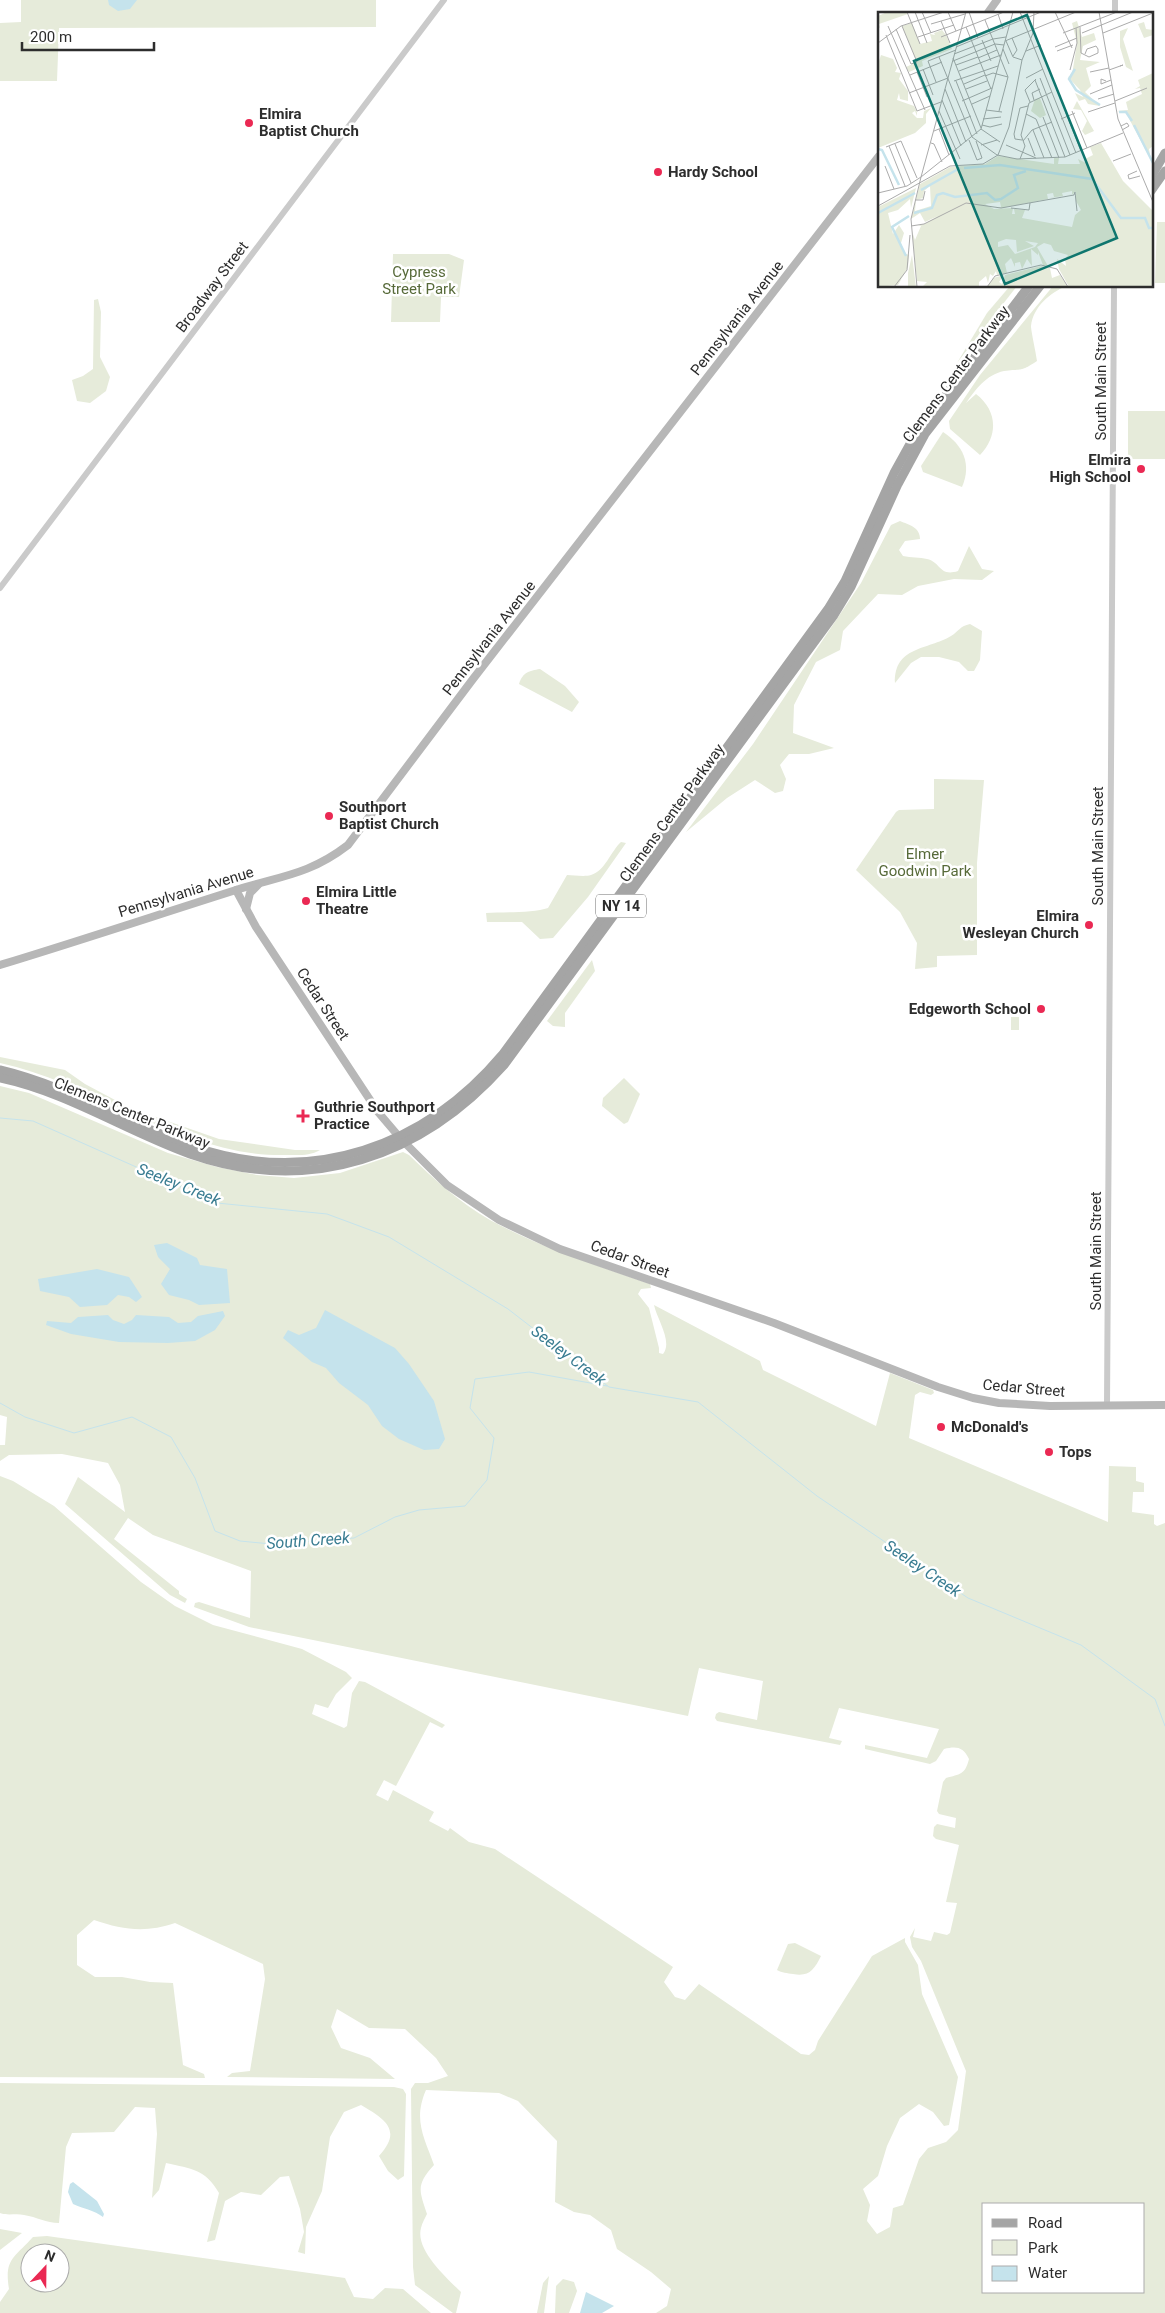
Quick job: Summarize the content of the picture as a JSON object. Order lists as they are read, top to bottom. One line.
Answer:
{"streets":{"main road":["Pennsylvania Avenue","Clemens Center Parkway","NY 14","Cedar Street"],"street":["Broadway Street","South Main Street"]},"crossings":[["Pennsylvania Avenue","Cedar Street"],["Clemens Center Parkway","Cedar Street"],["South Main Street","Cedar Street"]],"water":["Seeley Creek","South Creek"],"parks":["Cypress Street Park","Elmer Goodwin Park"],"places":{"other":["Elmira Baptist Church","Hardy School","Elmira High School","Southport Baptist Church","Elmira Little Theatre","Elmira Wesleyan Church","Edgeworth School","McDonald's","Tops"],"health":["Guthrie Southport Practice"]},"legend":["Road","Park","Water"],"scale_bar":"200 m","north":"top"}
